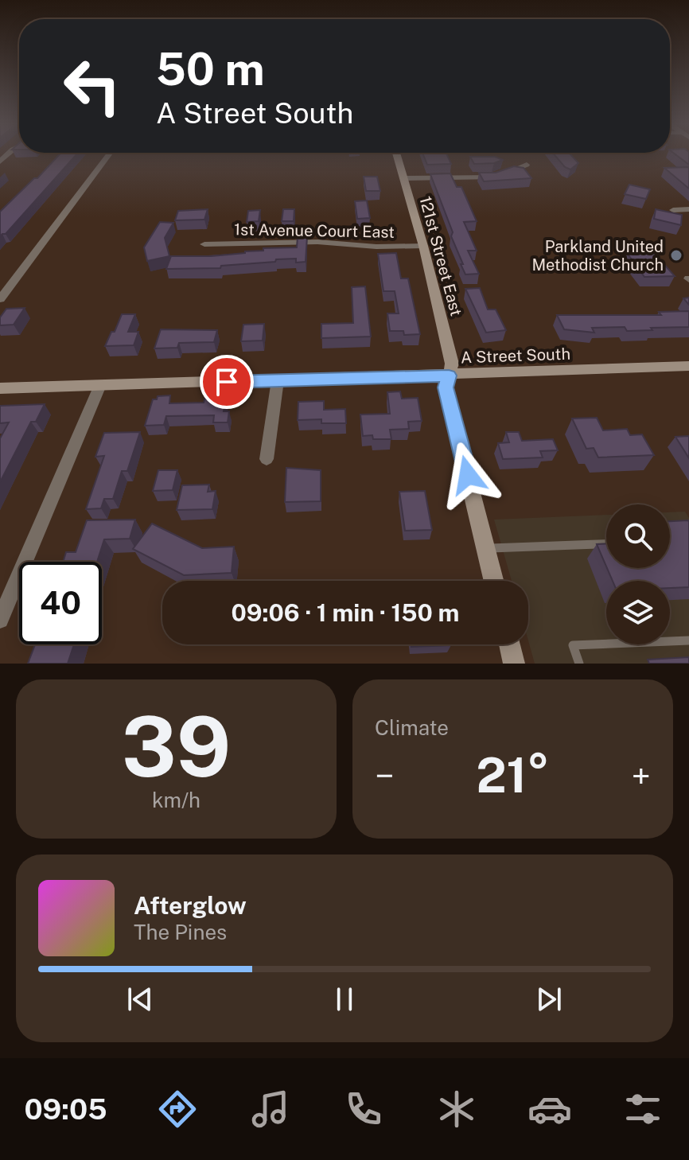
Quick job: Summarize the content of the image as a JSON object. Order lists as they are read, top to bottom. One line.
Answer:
{"streets":{"street":["1st Avenue Court East","121st Street East","A Street South"]},"crossings":[["1st Avenue Court East","121st Street East"],["121st Street East","A Street South"]],"places":["Parkland United Methodist Church"],"page":{"turn":["50 m","A Street South"],"limit":"40","trip":"09:06 · 1 min · 150 m","tile":[["39","km/h"],"Climate"],"heat":["−","21°","+"],"song":["Afterglow","The Pines"],"tabs":"09:05"}}
